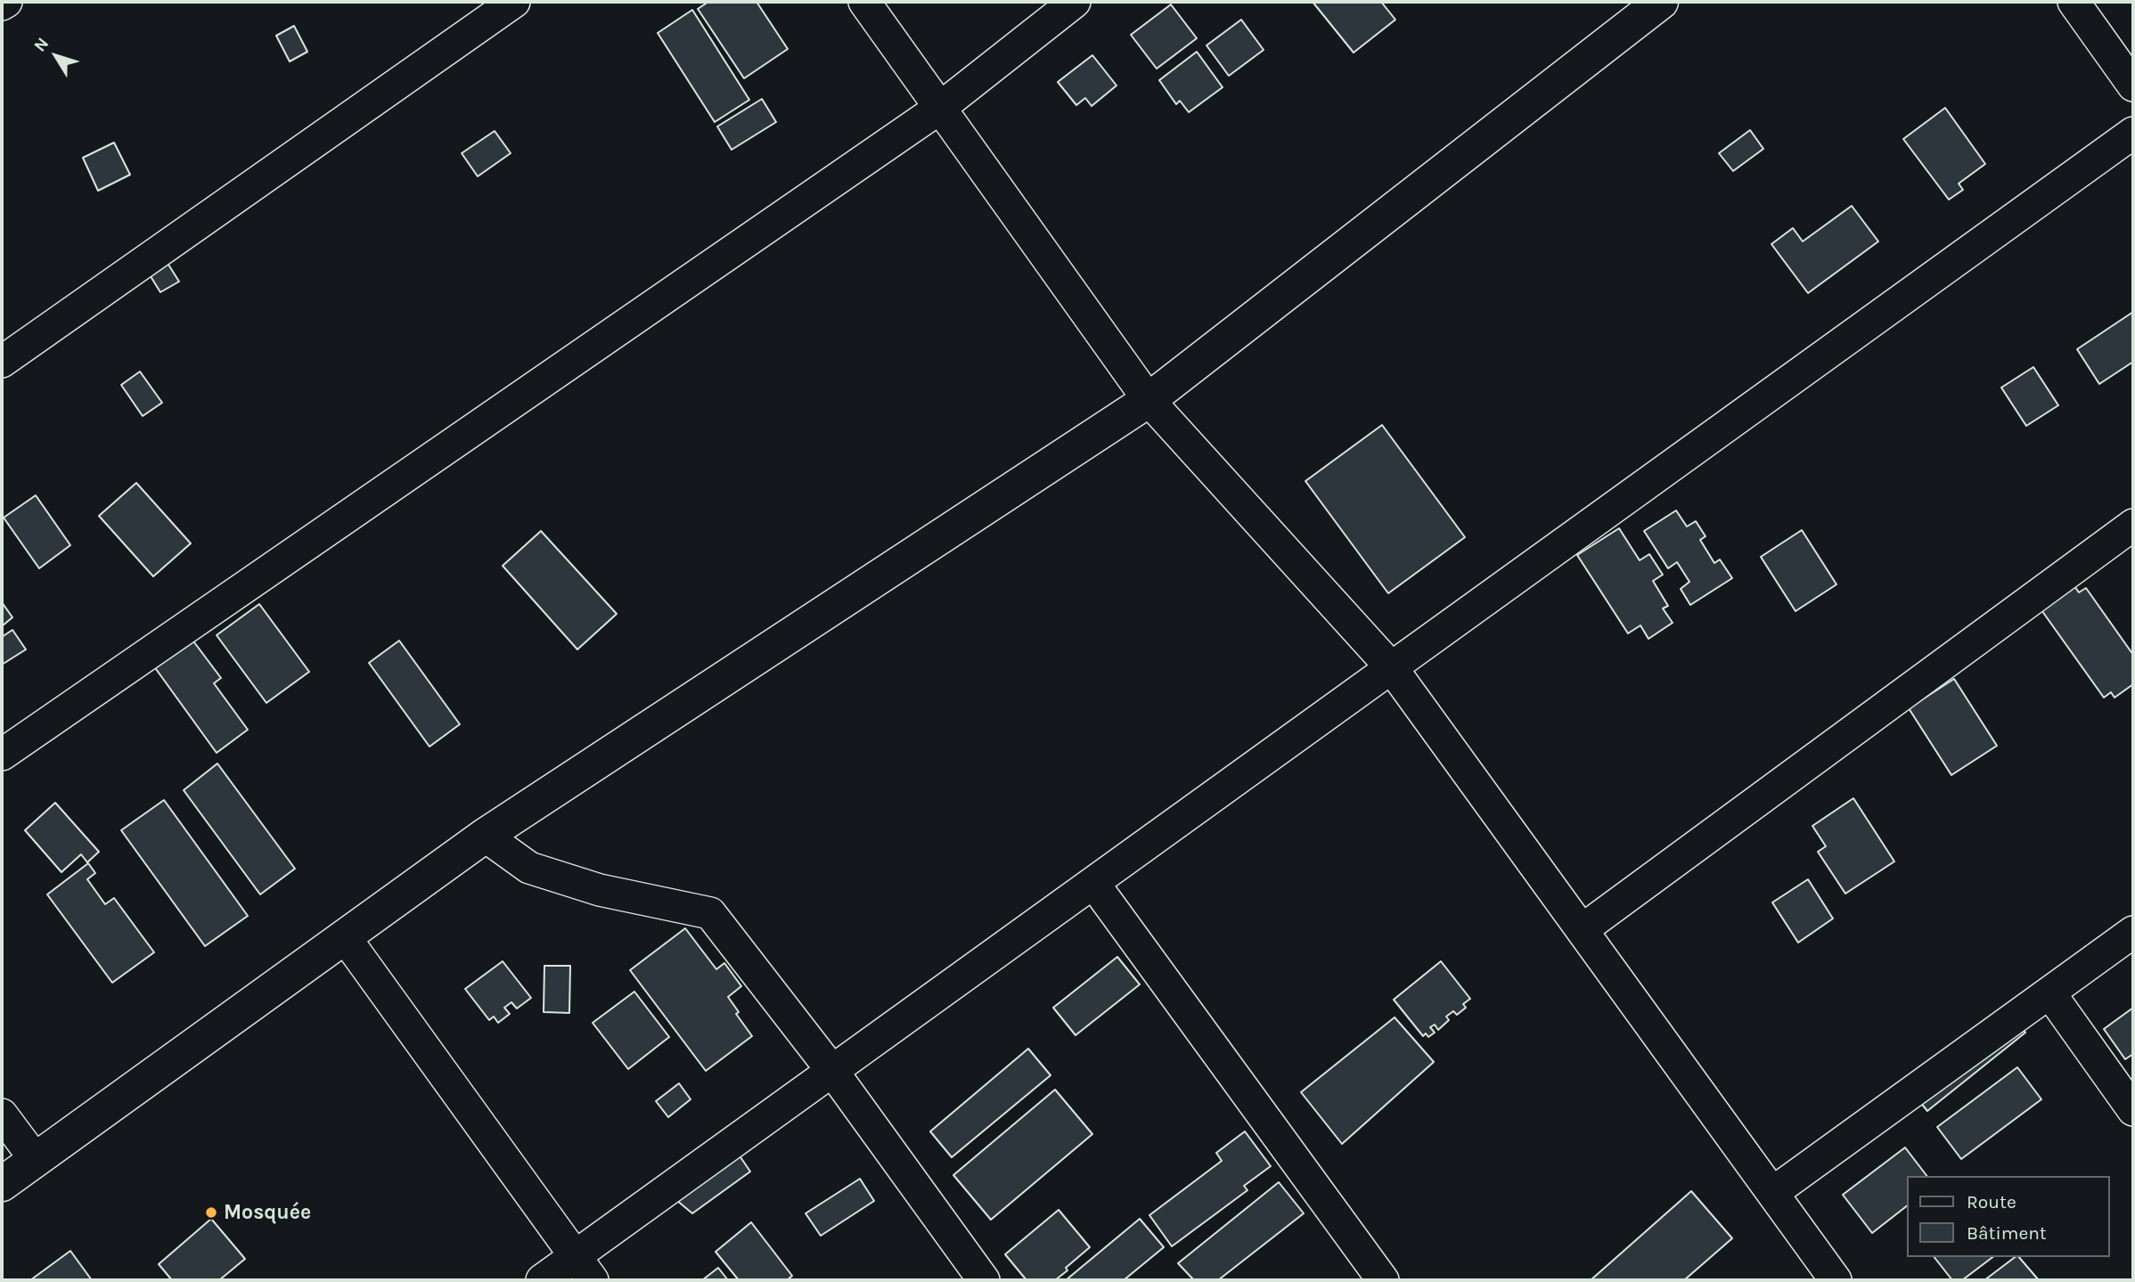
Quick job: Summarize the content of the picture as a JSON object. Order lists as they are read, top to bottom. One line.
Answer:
{"places":["Mosquée"],"legend":["Route","Bâtiment"],"north":"top left"}
